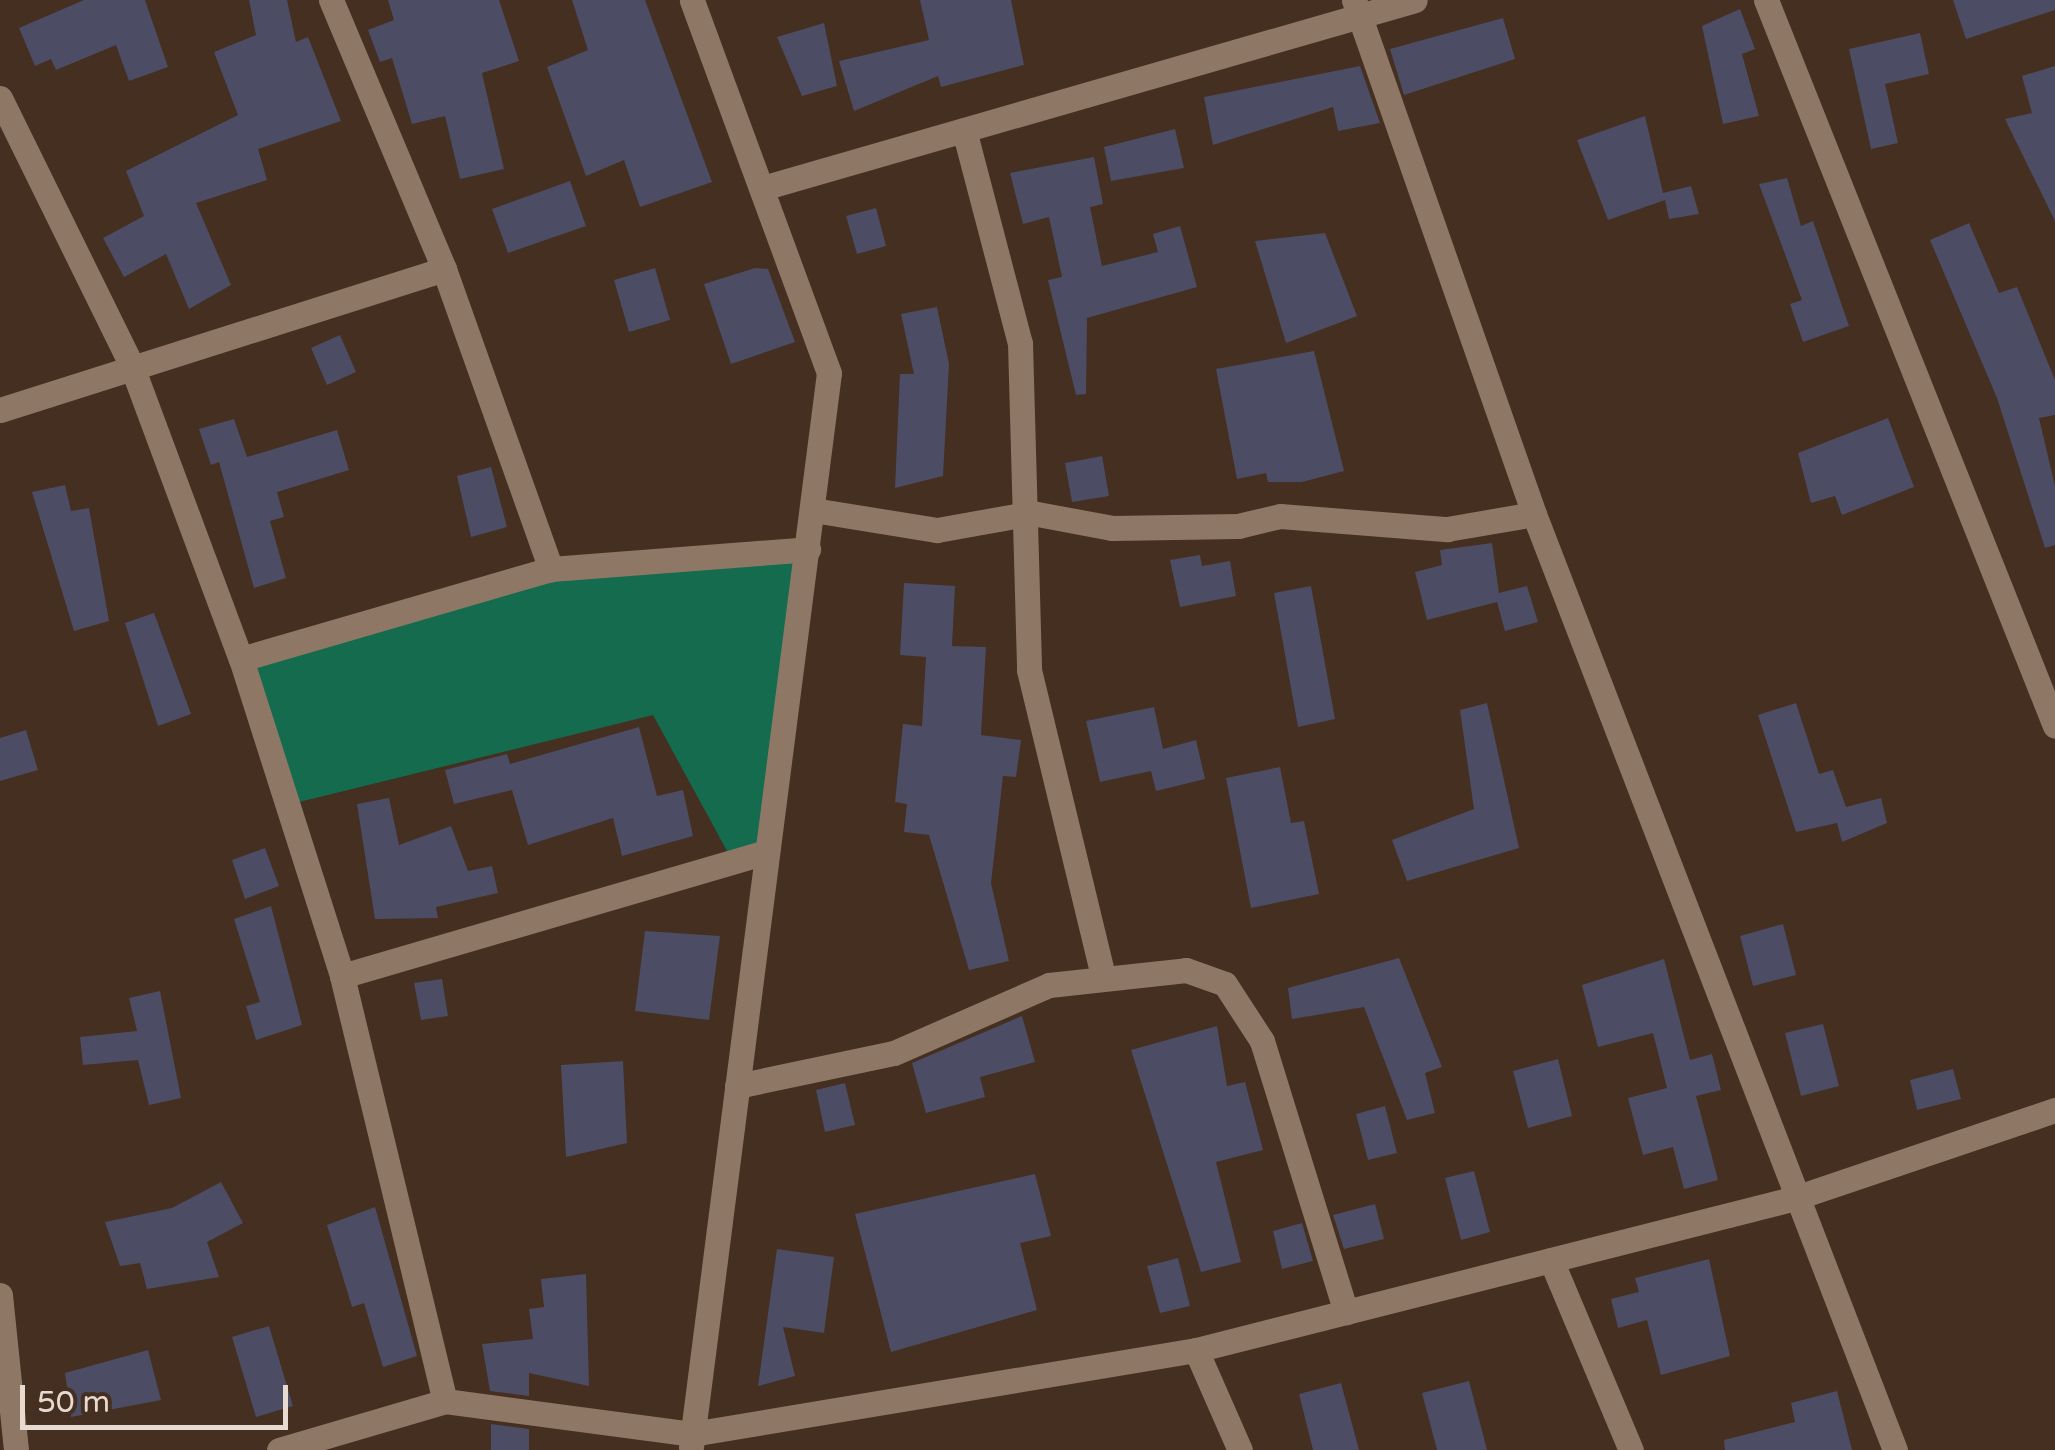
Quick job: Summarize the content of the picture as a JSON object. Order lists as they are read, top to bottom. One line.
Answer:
{"scale_bar":"50 m"}
